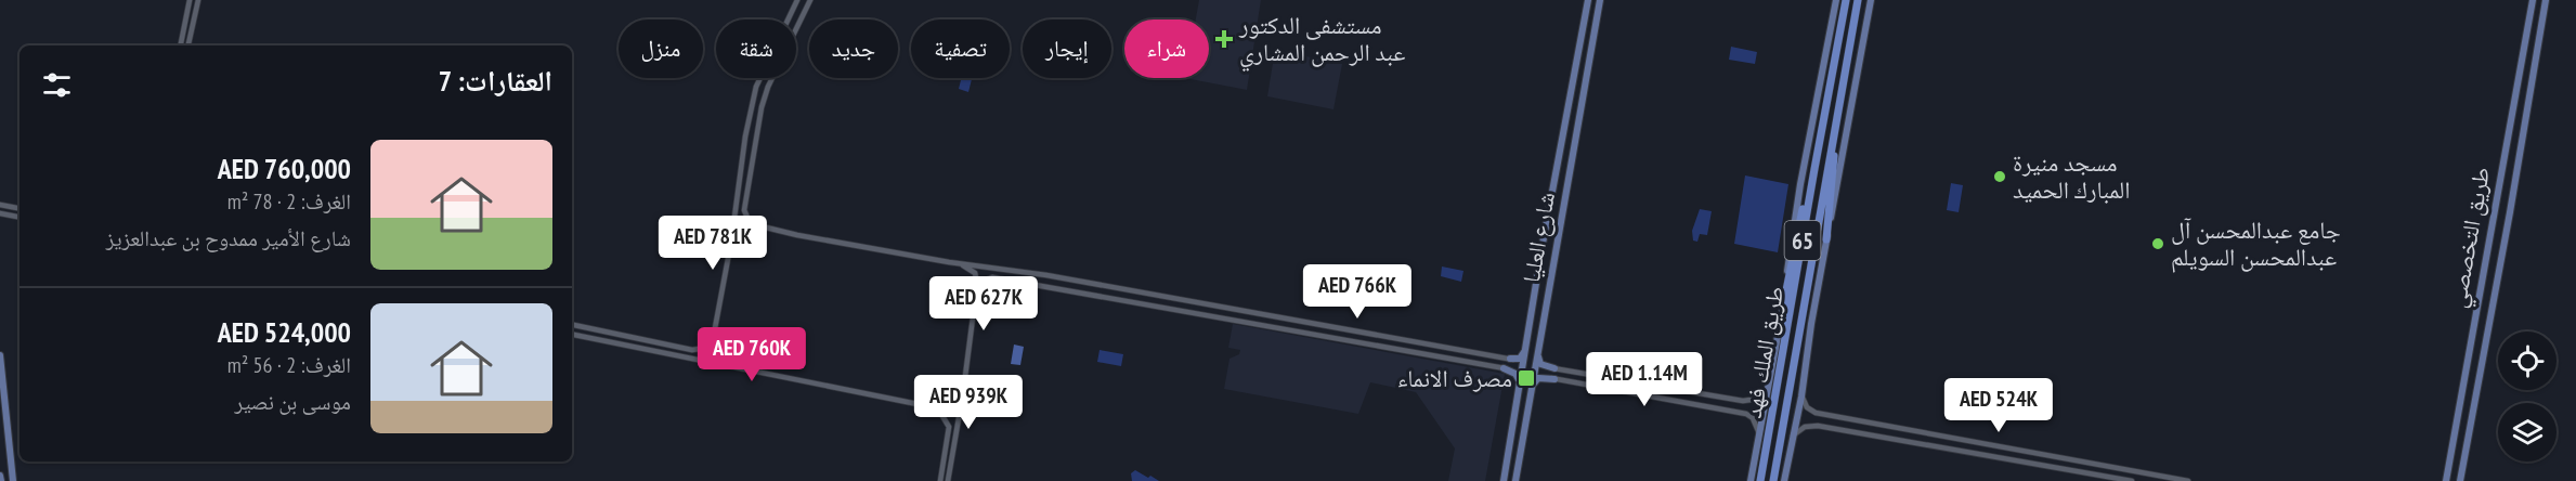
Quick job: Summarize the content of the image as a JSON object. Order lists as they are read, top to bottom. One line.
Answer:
{"streets":{"highway":["65","طريق الملك فهد"],"main road":["شارع العليا","طريق التخصصي"]},"places":{"health":["مستشفى الدكتور عبد الرحمن المشاري"],"other":["مسجد منيرة المبارك الحميد","جامع عبدالمحسن آل عبدالمحسن السويلم"],"transit":["مصرف الانماء"]},"page":{"chip":["شراء","إيجار","تصفية","جديد","شقة","منزل"],"heading":"العقارات: 7","list":[{"name":"AED 760,000","note":"الغرف: 2 · 78 m² · شارع الأمير ممدوح بن عبدالعزيز"},{"name":"AED 524,000","note":"الغرف: 2 · 56 m² · موسى بن نصير"}],"price":["AED 781K","AED 766K","AED 627K","AED 760K","AED 1.14M","AED 939K","AED 524K"]}}
